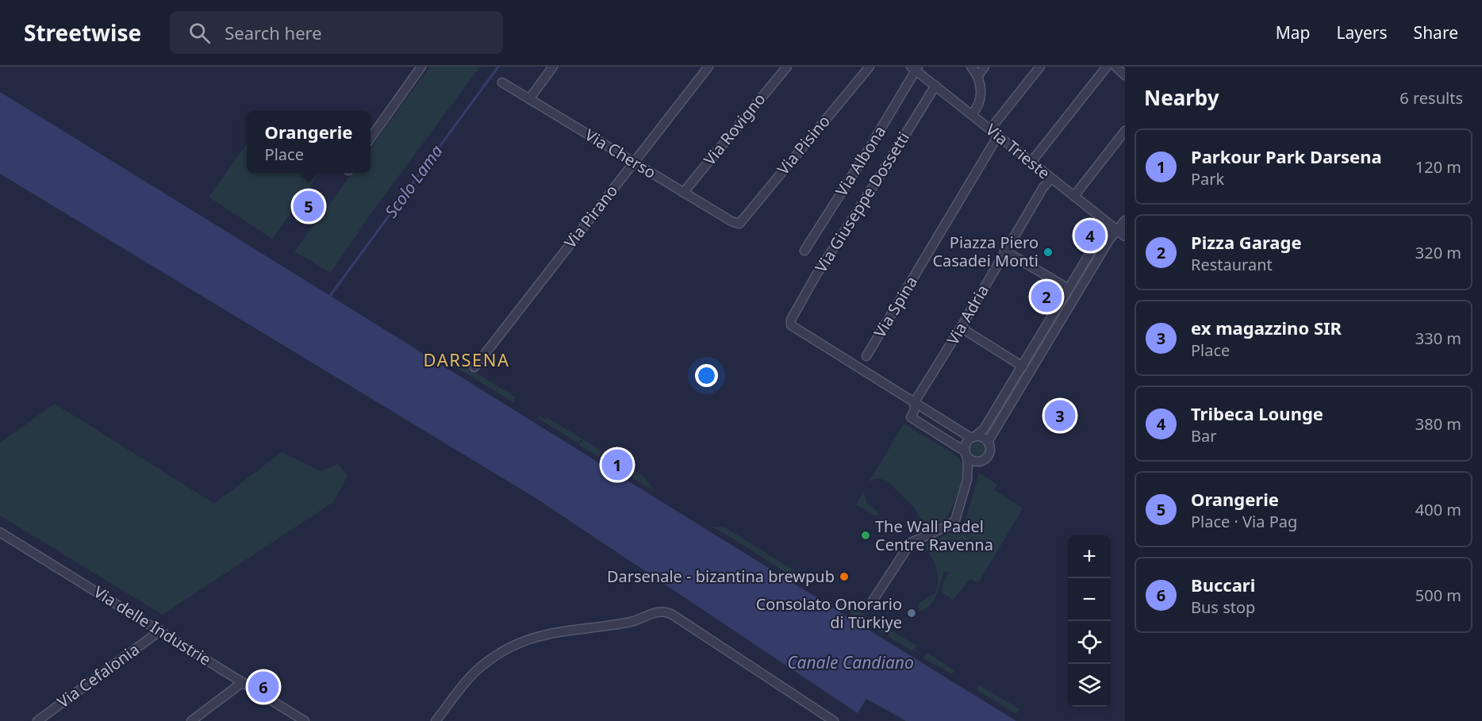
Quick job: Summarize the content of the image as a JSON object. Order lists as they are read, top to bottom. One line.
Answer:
{"streets":{"street":["Via Rovigno","Via Pisino","Via Trieste","Via Cherso","Via Albona","Via Giuseppe Dossetti","Via Pirano","Via Spina","Via Adria","Via delle Industrie","Via Cefalonia"]},"crossings":[["Via Rovigno","Via Cherso"],["Via Pisino","Via Cherso"],["Via Trieste","Via Albona"],["Via Trieste","Via Giuseppe Dossetti"],["Via Trieste","Via Spina"],["Via Trieste","Via Adria"],["Via Cherso","Via Pirano"],["Via Giuseppe Dossetti","Via Adria"],["Via delle Industrie","Via Cefalonia"]],"districts":["DARSENA"],"water":["Scolo Lama","Canale Candiano"],"places":["Piazza Piero Casadei Monti","The Wall Padel Centre Ravenna","Darsenale - bizantina brewpub","Consolato Onorario di Türkiye"],"page":{"header":"Streetwise","search":"Search here","nav":["Map","Layers","Share"],"heading":["Nearby","6 results"],"popup":["Orangerie","Place"],"list":[{"mark":"1","name":"Parkour Park Darsena","note":"Park","value":"120 m"},{"mark":"2","name":"Pizza Garage","note":"Restaurant","value":"320 m"},{"mark":"3","name":"ex magazzino SIR","note":"Place","value":"330 m"},{"mark":"4","name":"Tribeca Lounge","note":"Bar","value":"380 m"},{"mark":"5","name":"Orangerie","note":"Place · Via Pag","value":"400 m"},{"mark":"6","name":"Buccari","note":"Bus stop","value":"500 m"}],"pins":["5","4","2","3","1","6"],"map_buttons":["+","−"]}}
